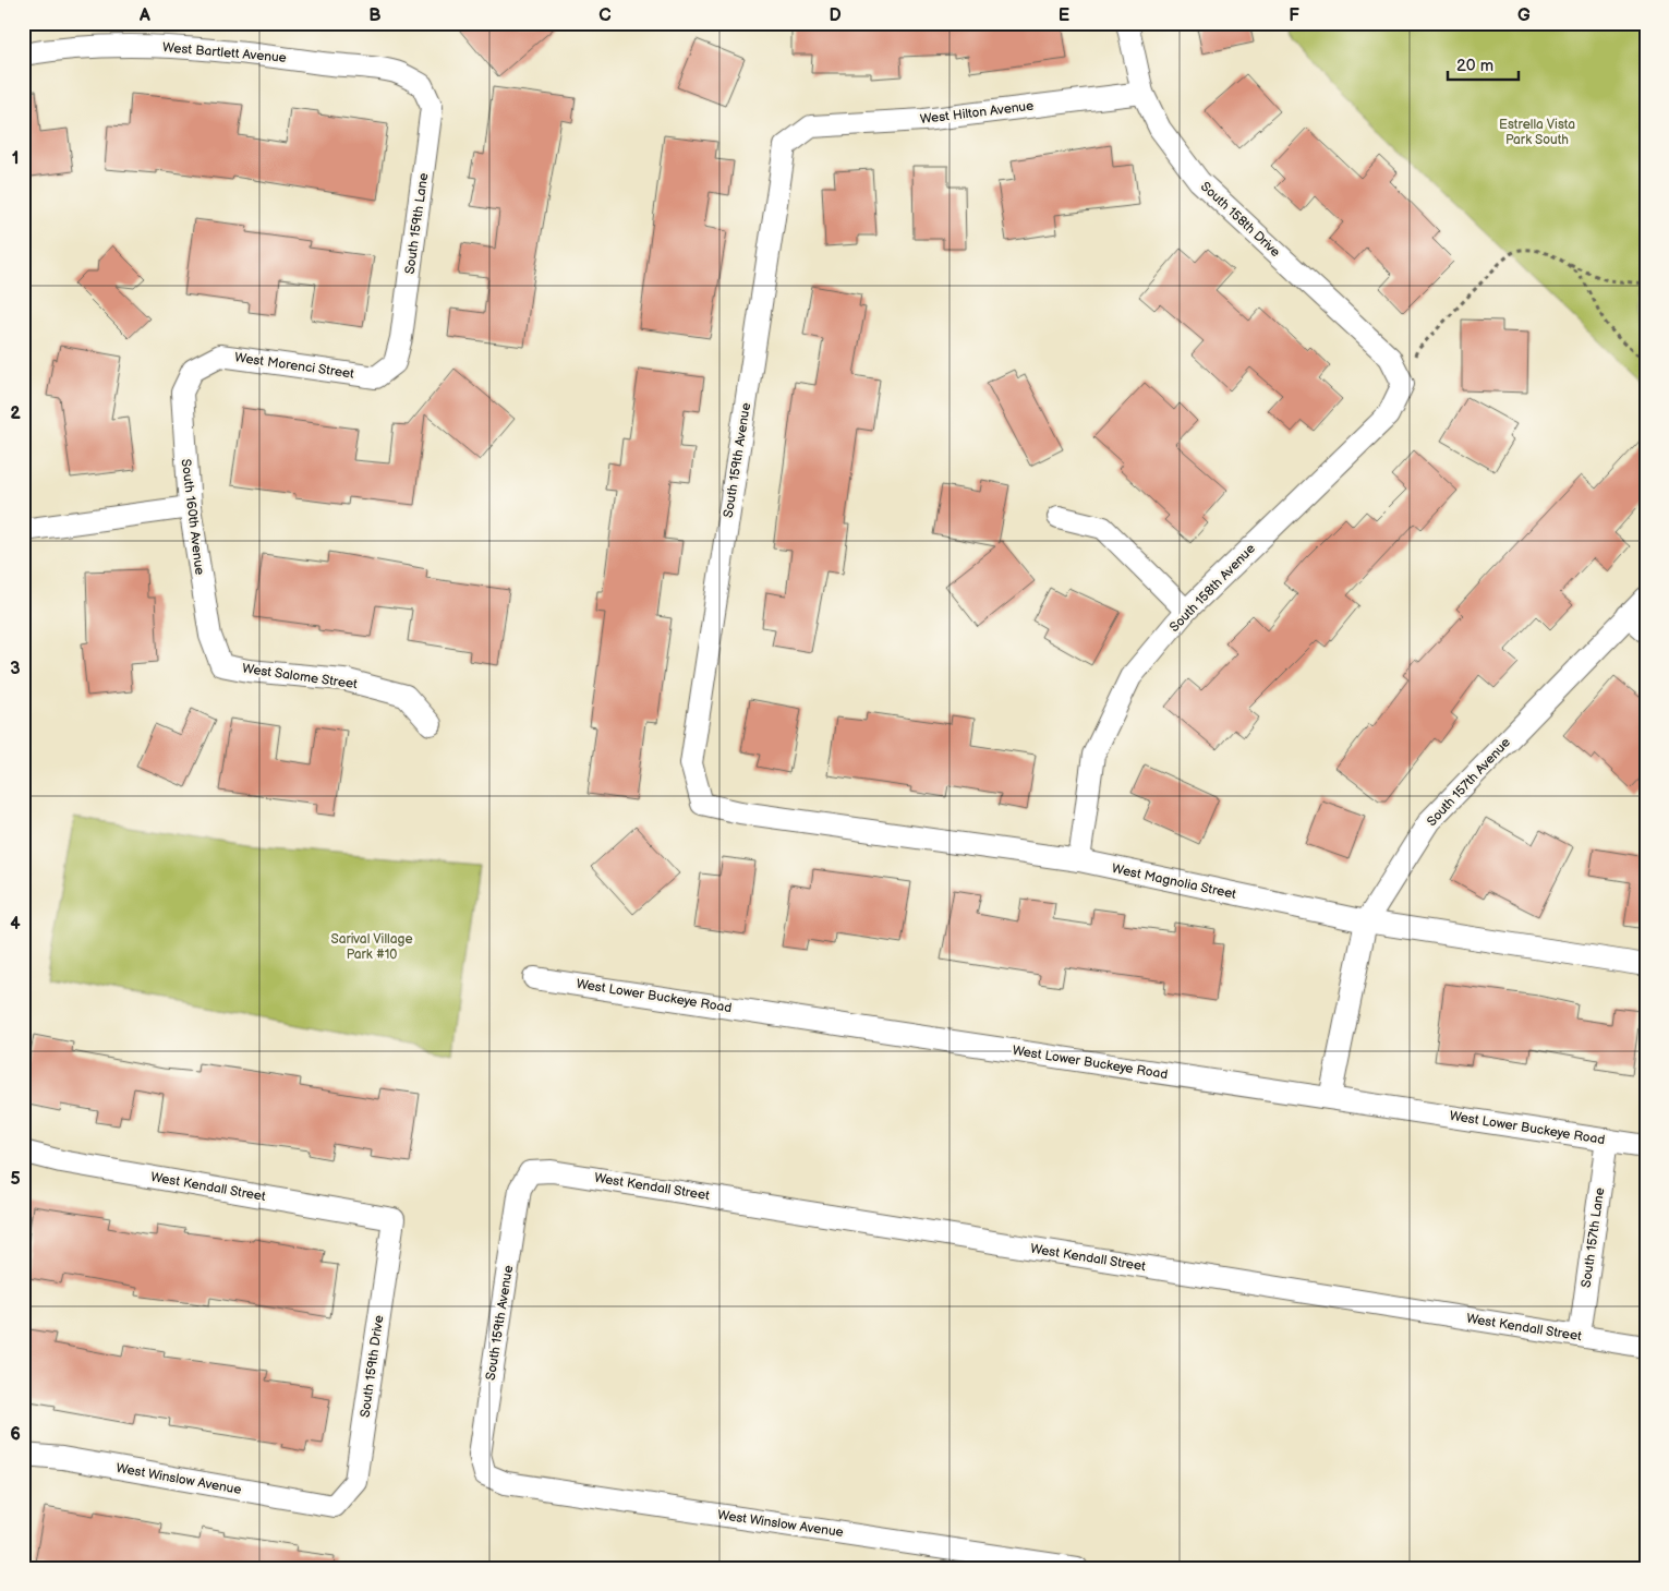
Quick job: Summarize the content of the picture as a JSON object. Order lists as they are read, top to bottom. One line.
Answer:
{"streets":{"street":["West Bartlett Avenue","West Hilton Avenue","South 158th Drive","South 159th Lane","West Morenci Street","South 159th Avenue","South 160th Avenue","South 158th Avenue","West Salome Street","South 157th Avenue","West Magnolia Street","West Lower Buckeye Road","West Kendall Street","South 157th Lane","South 159th Drive","West Winslow Avenue"]},"crossings":[["West Bartlett Avenue","South 159th Lane"],["West Hilton Avenue","South 158th Drive"],["West Hilton Avenue","South 159th Avenue"],["South 158th Drive","South 158th Avenue"],["South 159th Lane","West Morenci Street"],["West Morenci Street","South 160th Avenue"],["South 159th Avenue","West Magnolia Street"],["South 159th Avenue","West Kendall Street"],["South 159th Avenue","West Winslow Avenue"],["South 160th Avenue","West Salome Street"],["South 158th Avenue","West Magnolia Street"],["South 157th Avenue","West Magnolia Street"],["South 157th Avenue","West Lower Buckeye Road"],["West Lower Buckeye Road","South 157th Lane"],["West Kendall Street","South 157th Lane"],["West Kendall Street","South 159th Drive"],["South 159th Drive","West Winslow Avenue"]],"parks":["Estrella Vista Park South","Sarival Village Park #10"],"scale_bar":"20 m","grid":{"columns":["A","B","C","D","E","F","G"],"rows":["1","2","3","4","5","6"]}}
